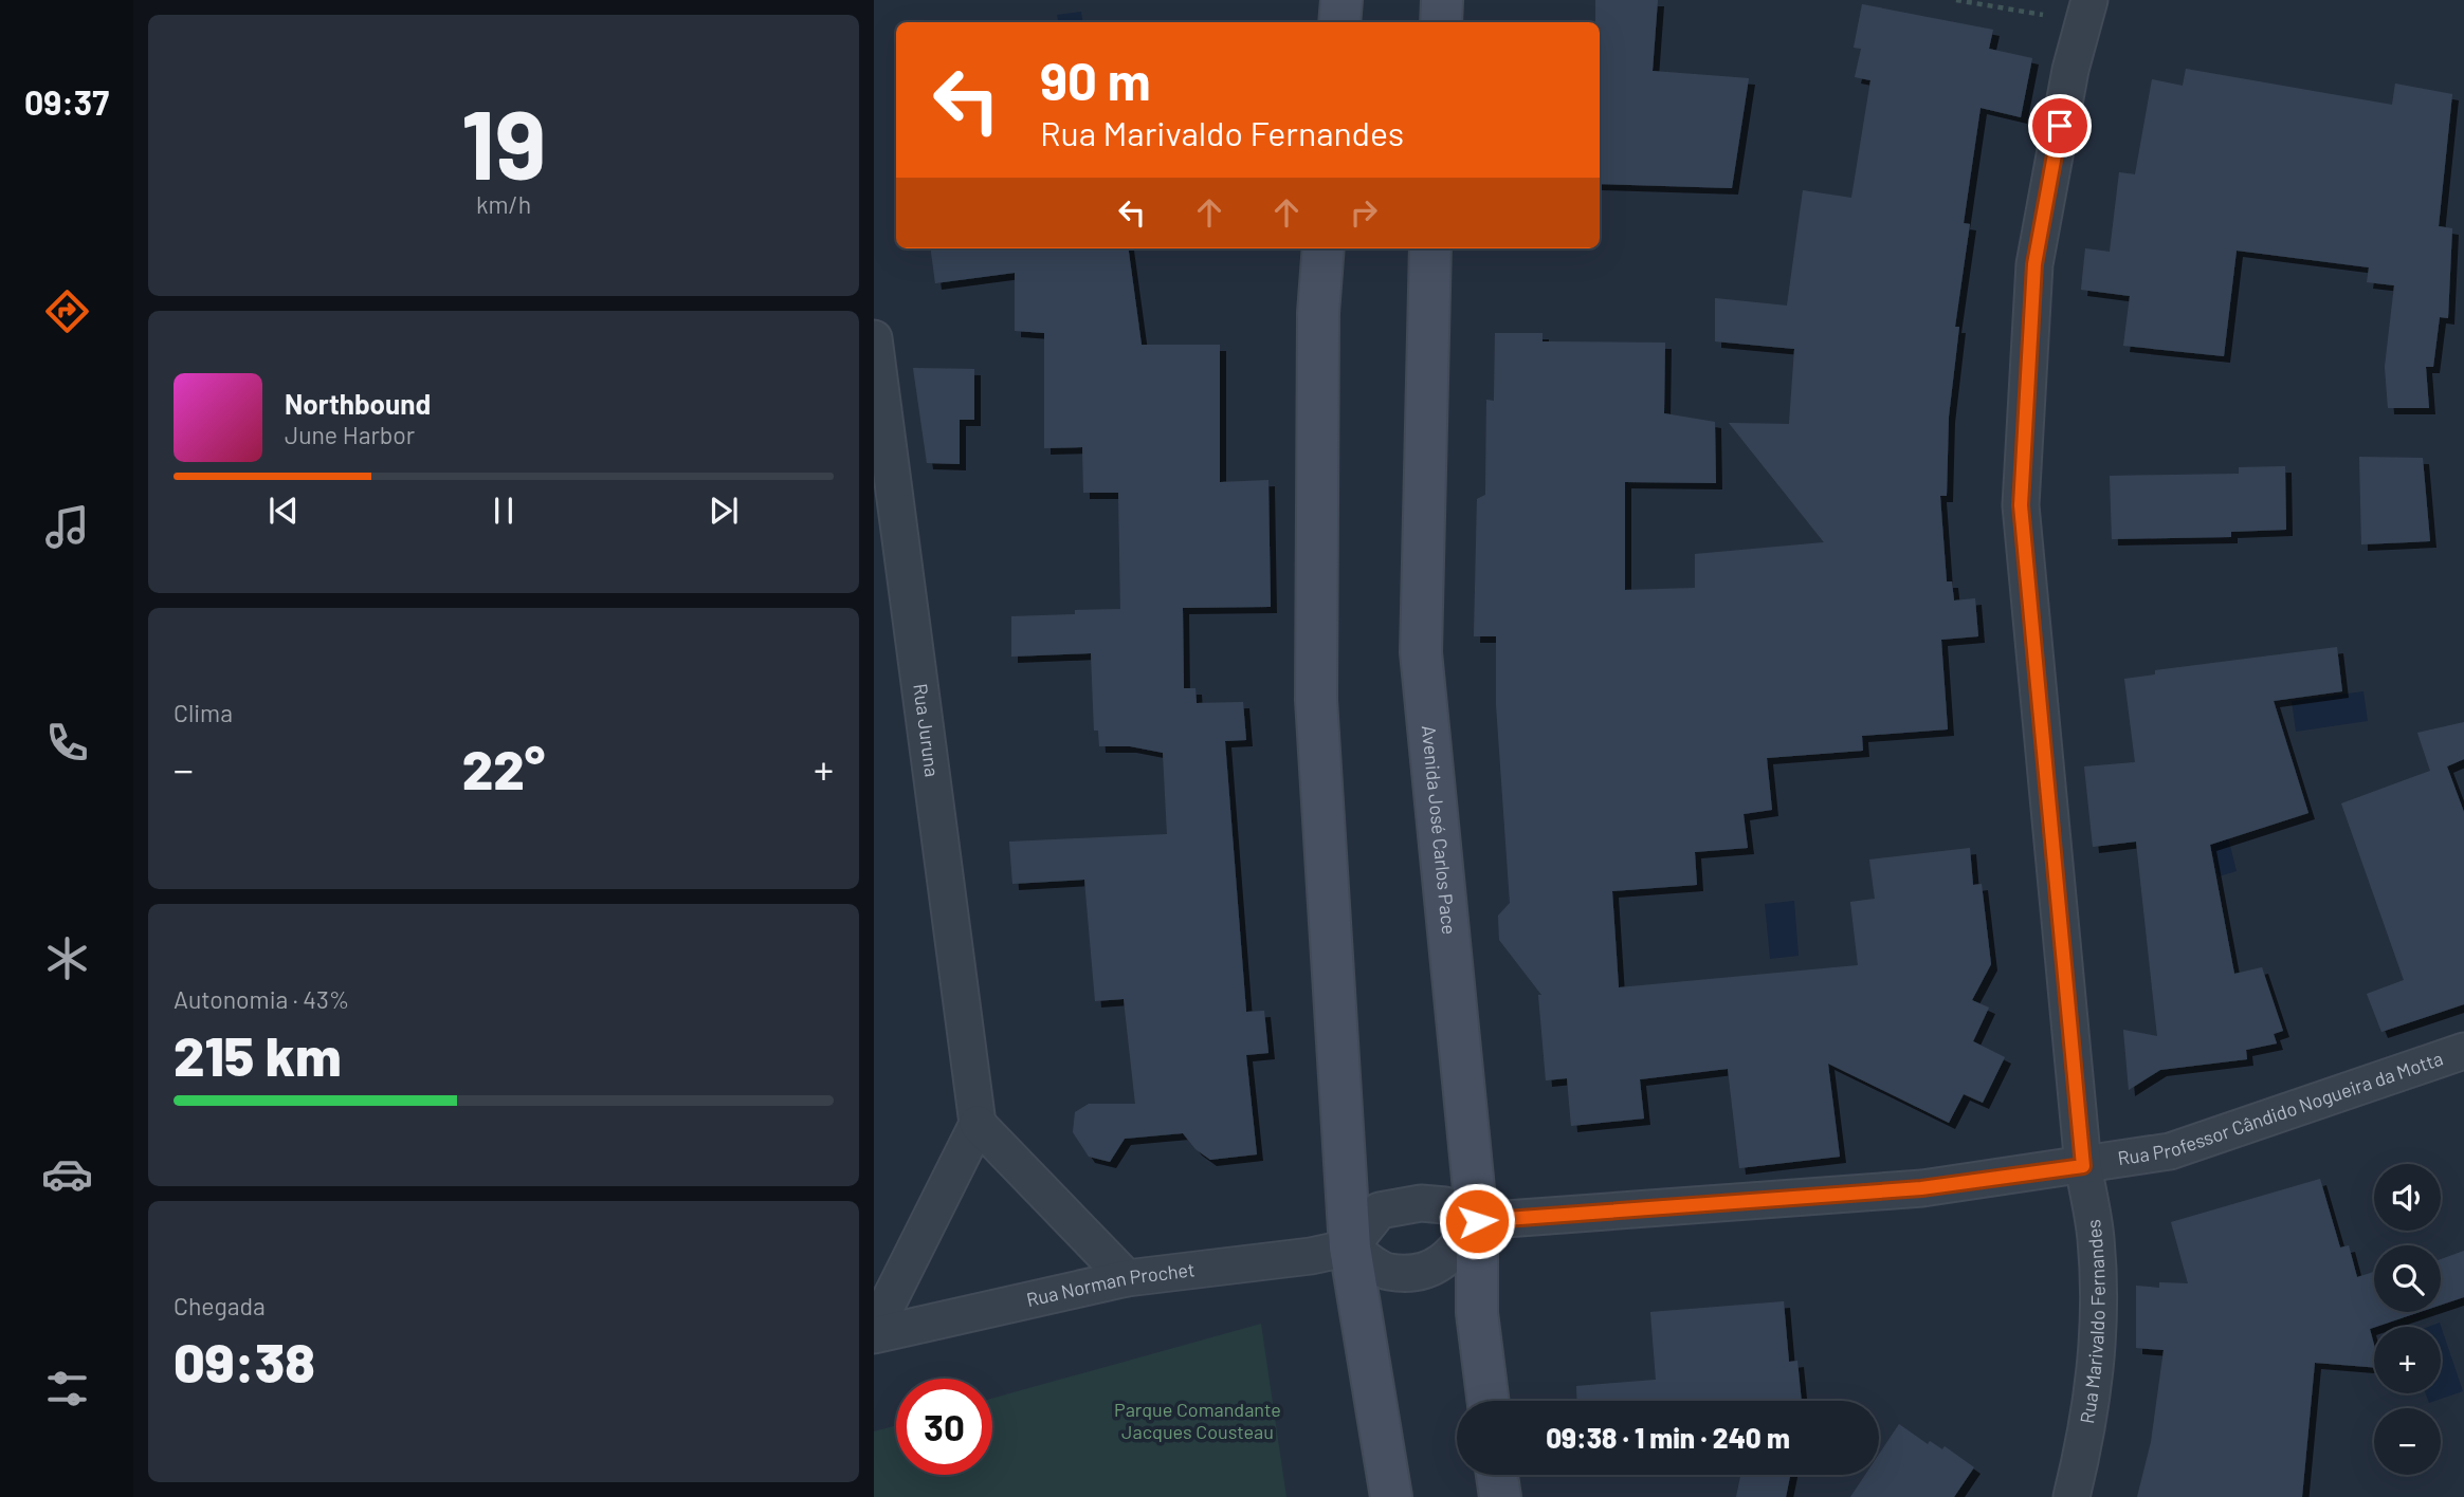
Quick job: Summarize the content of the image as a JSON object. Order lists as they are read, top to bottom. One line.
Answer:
{"streets":{"main road":["Avenida José Carlos Pace"],"street":["Rua Juruna","Rua Professor Cândido Nogueira da Motta","Rua Norman Prochet","Rua Marivaldo Fernandes"]},"crossings":[["Avenida José Carlos Pace","Rua Professor Cândido Nogueira da Motta"],["Rua Professor Cândido Nogueira da Motta","Rua Marivaldo Fernandes"]],"parks":["Parque Comandante Jacques Cousteau"],"page":{"tabs":"09:37","tile":[["19","km/h"],"Clima",["Autonomia · 43%","215 km"],["Chegada","09:38"]],"turn":["90 m","Rua Marivaldo Fernandes"],"song":["Northbound","June Harbor"],"heat":["−","22°","+"],"map_buttons":["+","−"],"limit":"30","trip":"09:38 · 1 min · 240 m"}}
